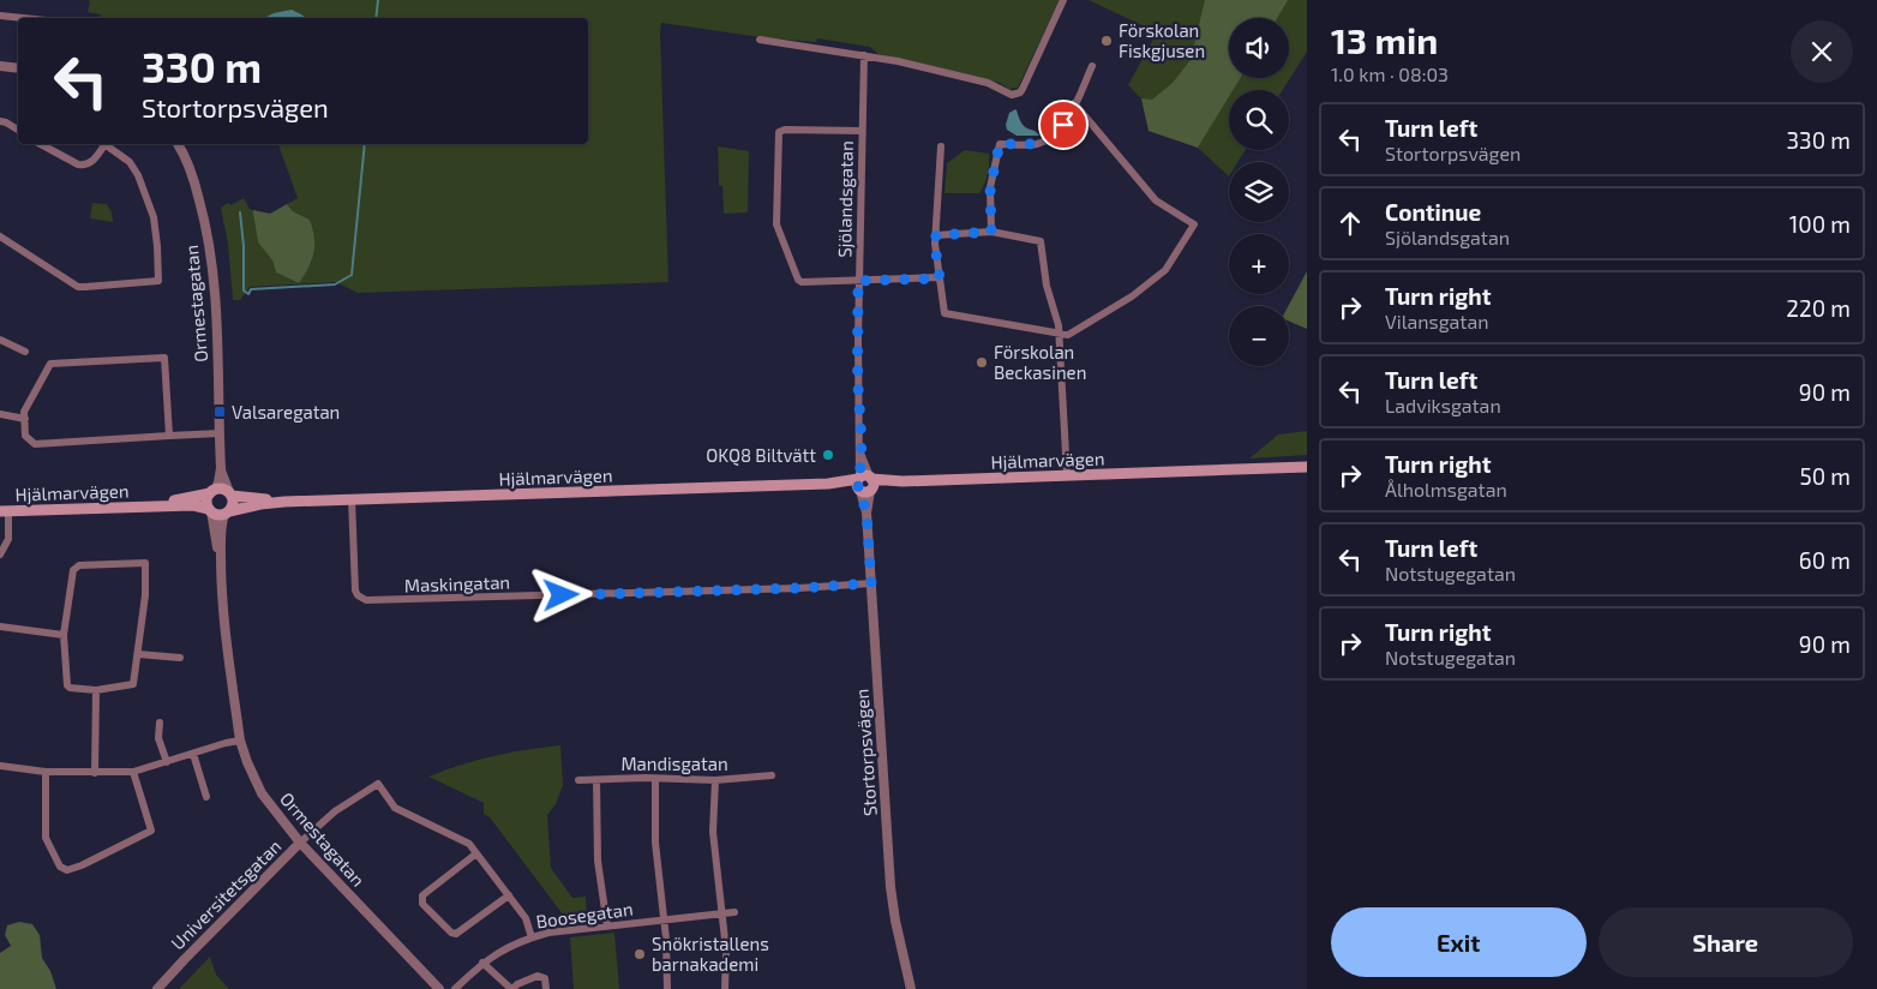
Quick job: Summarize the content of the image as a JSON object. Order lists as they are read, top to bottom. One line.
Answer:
{"streets":{"main road":["Hjälmarvägen"],"street":["Sjölandsgatan","Ormestagatan","Maskingatan","Stortorpsvägen","Mandisgatan","Universitetsgatan","Boosegatan"]},"crossings":[["Sjölandsgatan","Hjälmarvägen"],["Sjölandsgatan","Stortorpsvägen"],["Ormestagatan","Hjälmarvägen"],["Ormestagatan","Universitetsgatan"],["Hjälmarvägen","Maskingatan"],["Hjälmarvägen","Stortorpsvägen"],["Maskingatan","Stortorpsvägen"]],"places":{"other":["Förskolan Fiskgjusen","Förskolan Beckasinen","OKQ8 Biltvätt","Snökristallens barnakademi"],"transit":["Valsaregatan"]},"page":{"heading":["13 min","1.0 km · 08:03"],"map_buttons":["+","−"],"turn":["330 m","Stortorpsvägen"],"list":[{"name":"Turn left","note":"Stortorpsvägen","value":"330 m"},{"name":"Continue","note":"Sjölandsgatan","value":"100 m"},{"name":"Turn right","note":"Vilansgatan","value":"220 m"},{"name":"Turn left","note":"Ladviksgatan","value":"90 m"},{"name":"Turn right","note":"Ålholmsgatan","value":"50 m"},{"name":"Turn left","note":"Notstugegatan","value":"60 m"},{"name":"Turn right","note":"Notstugegatan","value":"90 m"}],"buttons":["Exit","Share"]}}
